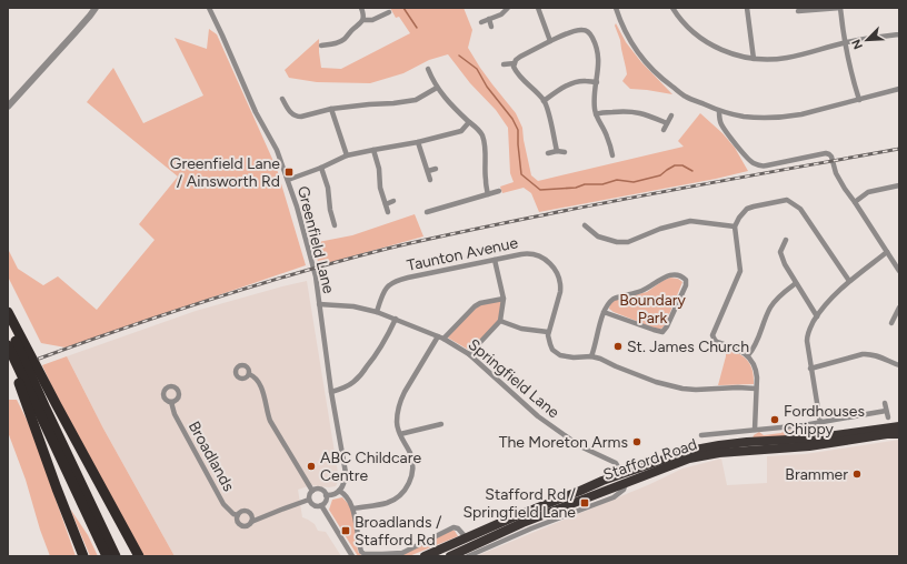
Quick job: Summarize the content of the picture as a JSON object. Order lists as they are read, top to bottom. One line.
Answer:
{"streets":{"highway":["Stafford Road"],"street":["Greenfield Lane","Taunton Avenue","Springfield Lane","Broadlands"]},"crossings":[["Greenfield Lane","Springfield Lane"],["Taunton Avenue","Springfield Lane"],["Springfield Lane","Stafford Road"]],"parks":["Boundary Park"],"places":{"transit":["Greenfield Lane / Ainsworth Rd","Stafford Rd / Springfield Lane","Broadlands / Stafford Rd"],"other":["St. James Church","Fordhouses Chippy","The Moreton Arms","ABC Childcare Centre","Brammer"]},"north":"bottom left"}
